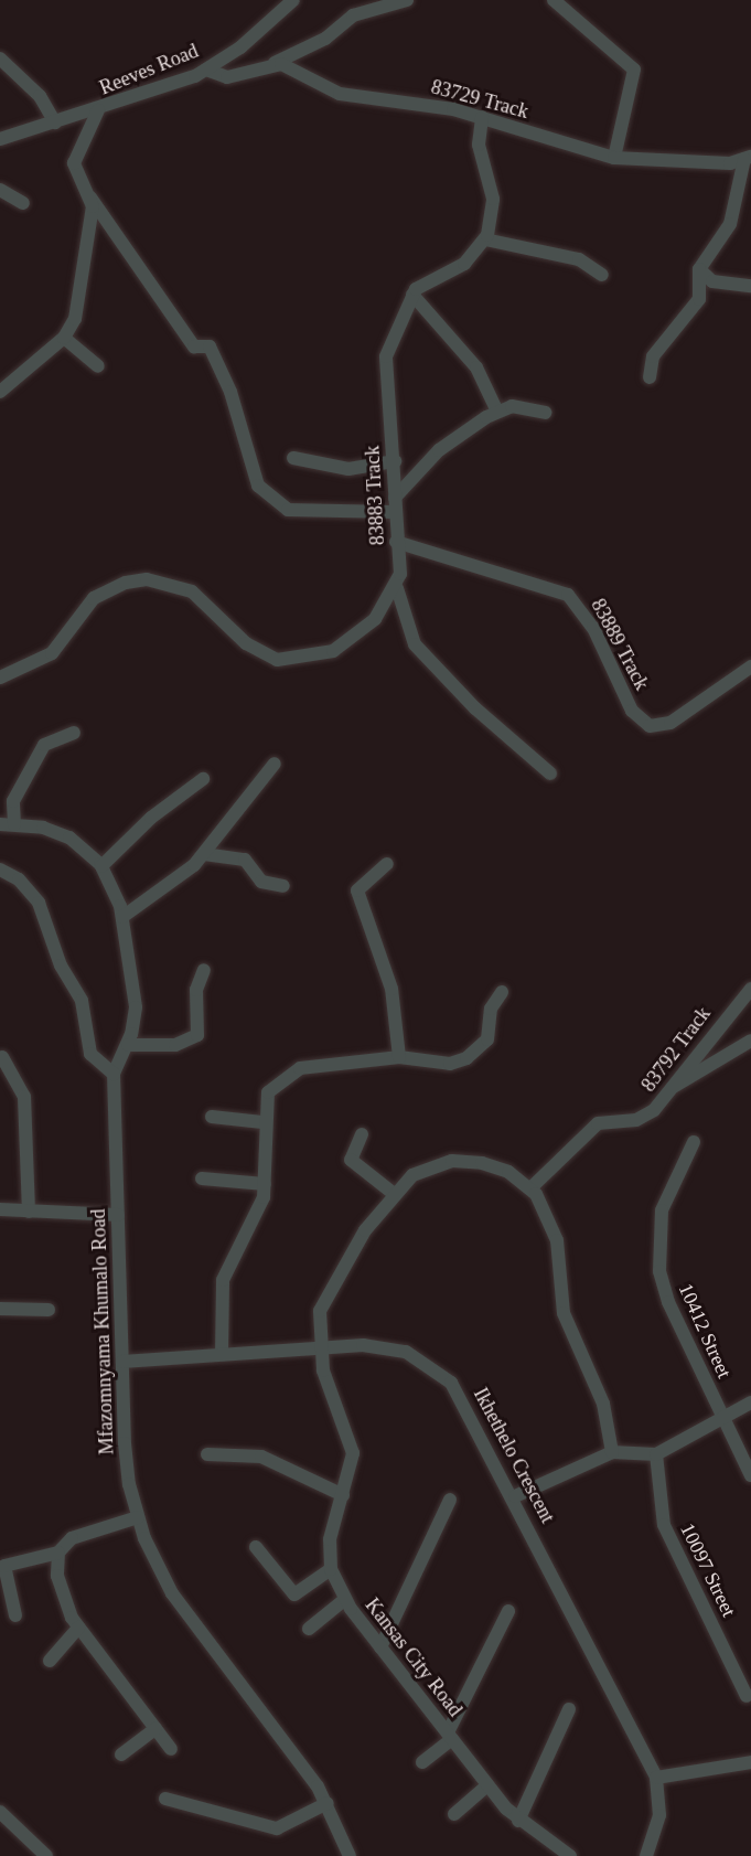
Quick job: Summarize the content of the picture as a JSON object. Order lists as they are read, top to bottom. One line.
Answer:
{"streets":{"street":["Reeves Road","83729 Track","83883 Track","83889 Track","83792 Track","10412 Street","Mfazomnyama Khumalo Road","Ikhethelo Crescent","10097 Street","Kansas City Road"]},"crossings":[["83883 Track","83889 Track"],["Mfazomnyama Khumalo Road","Ikhethelo Crescent"],["Ikhethelo Crescent","Kansas City Road"]]}
